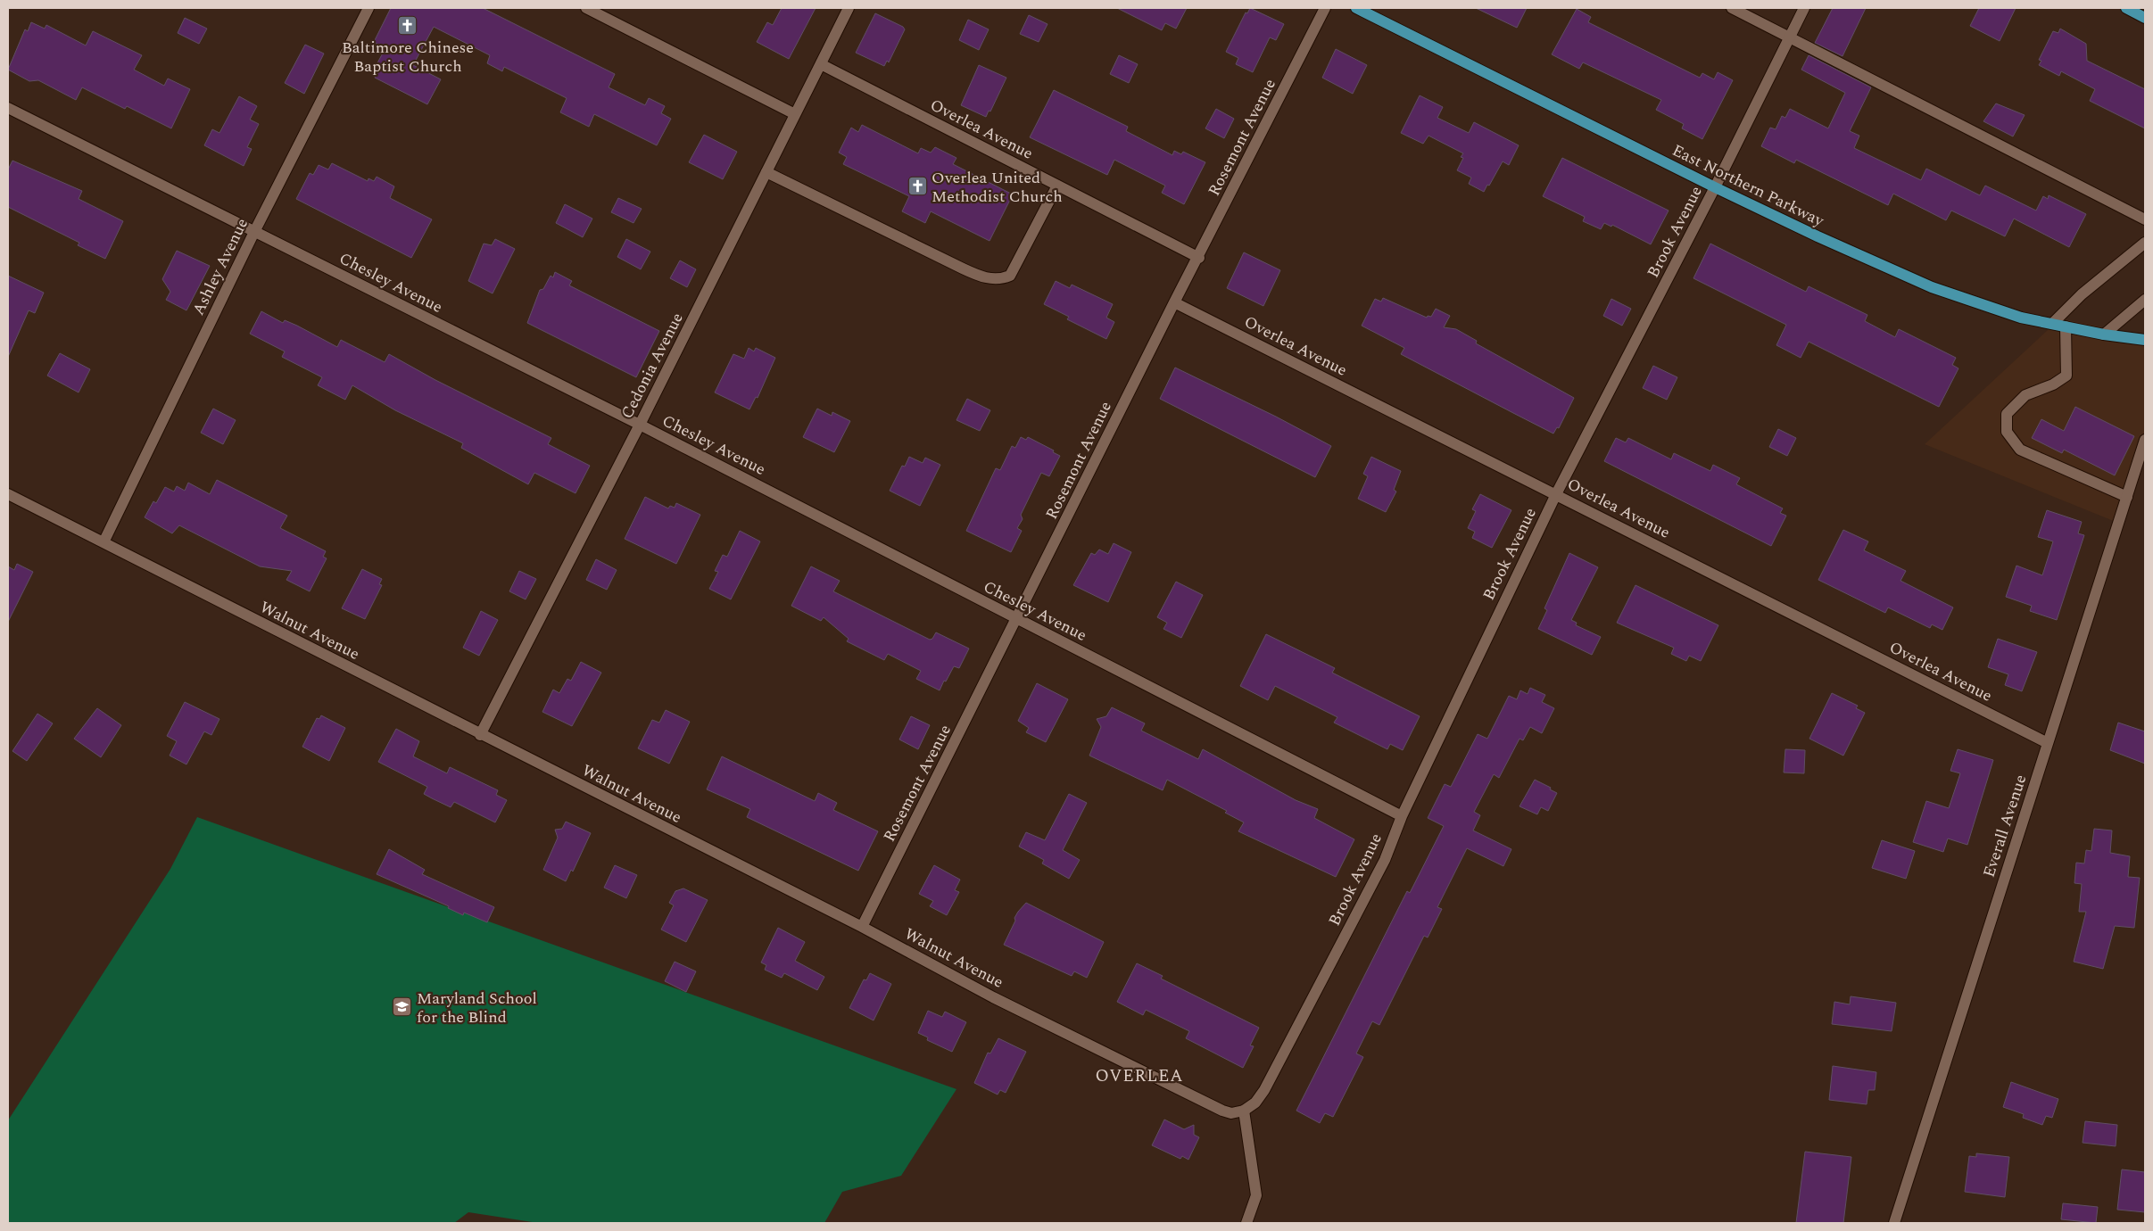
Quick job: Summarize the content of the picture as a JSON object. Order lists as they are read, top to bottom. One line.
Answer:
{"streets":{"main road":["East Northern Parkway"],"street":["Overlea Avenue","Rosemont Avenue","Brook Avenue","Ashley Avenue","Chesley Avenue","Cedonia Avenue","Walnut Avenue","Everall Avenue"]},"crossings":[["Overlea Avenue","Rosemont Avenue"],["Overlea Avenue","Brook Avenue"],["Overlea Avenue","Cedonia Avenue"],["Overlea Avenue","Everall Avenue"],["Rosemont Avenue","Chesley Avenue"],["Rosemont Avenue","Walnut Avenue"],["East Northern Parkway","Brook Avenue"],["Brook Avenue","Chesley Avenue"],["Brook Avenue","Walnut Avenue"],["Ashley Avenue","Chesley Avenue"],["Ashley Avenue","Walnut Avenue"],["Chesley Avenue","Cedonia Avenue"],["Cedonia Avenue","Walnut Avenue"]],"districts":["OVERLEA"],"places":{"church":["Baltimore Chinese Baptist Church","Overlea United Methodist Church"],"school or university":["Maryland School for the Blind"]}}
